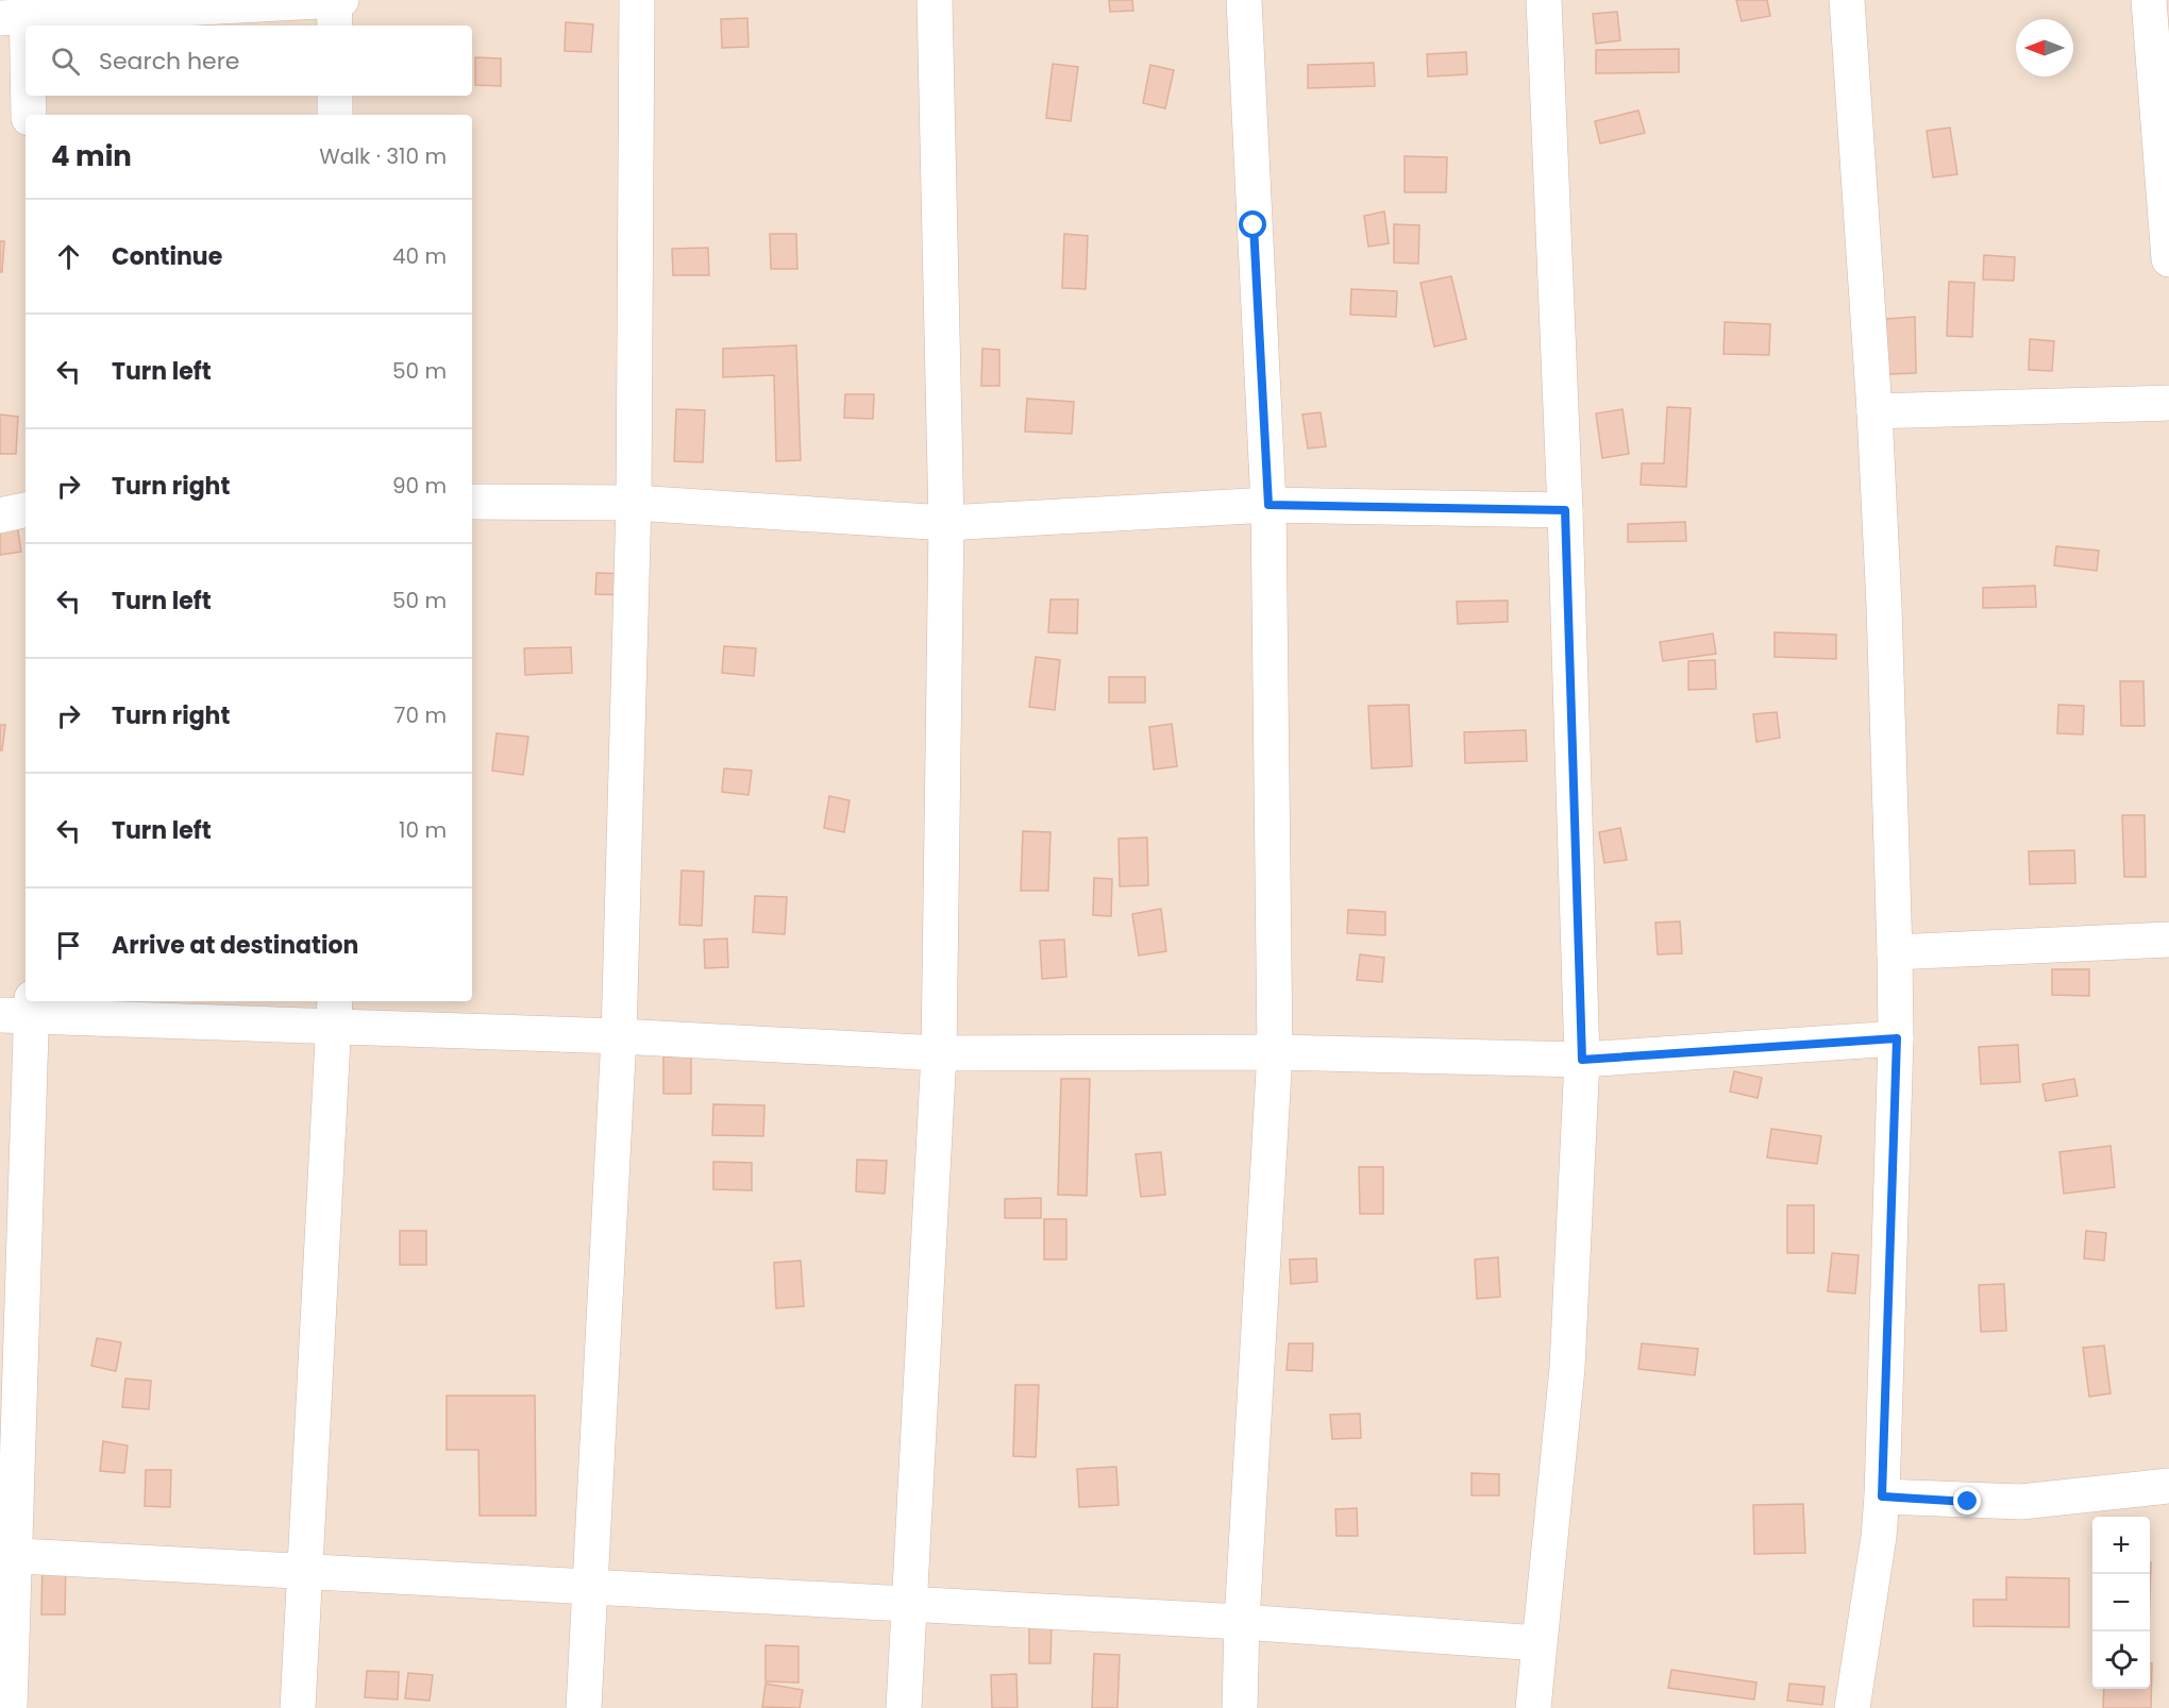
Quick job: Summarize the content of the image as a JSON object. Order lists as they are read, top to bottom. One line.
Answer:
{"north":"left","page":{"search":"Search here","heading":["4 min","Walk · 310 m"],"list":[["Continue","40 m"],["Turn left","50 m"],["Turn right","90 m"],["Turn left","50 m"],["Turn right","70 m"],["Turn left","10 m"],"Arrive at destination"],"map_buttons":["+","−"]}}
